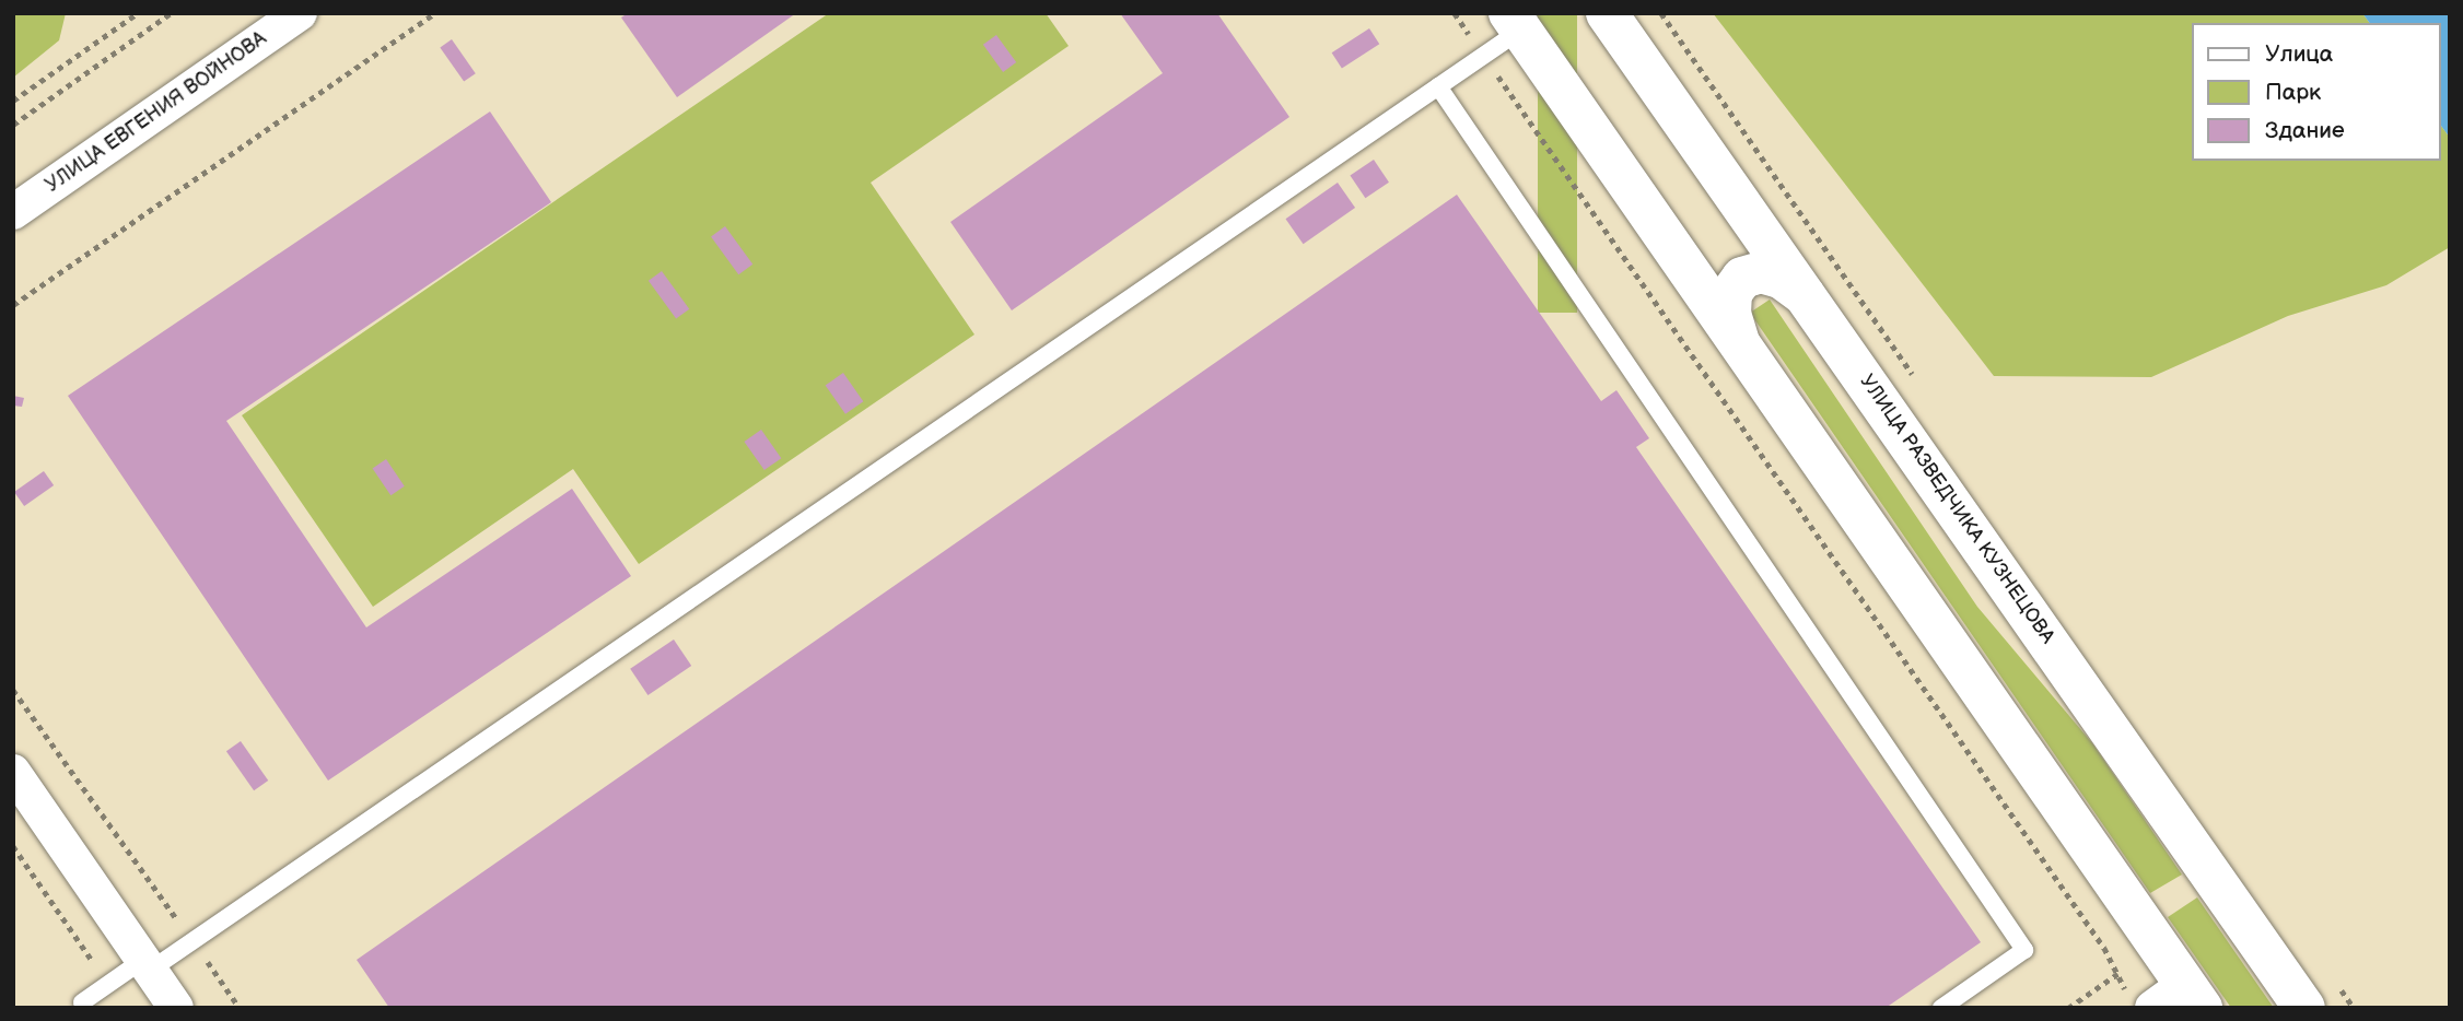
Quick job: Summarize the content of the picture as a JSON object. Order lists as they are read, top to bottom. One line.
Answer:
{"streets":{"main road":["УЛИЦА РАЗВЕДЧИКА КУЗНЕЦОВА"],"street":["УЛИЦА ЕВГЕНИЯ ВОЙНОВА"]},"legend":["Улица","Парк","Здание"]}
